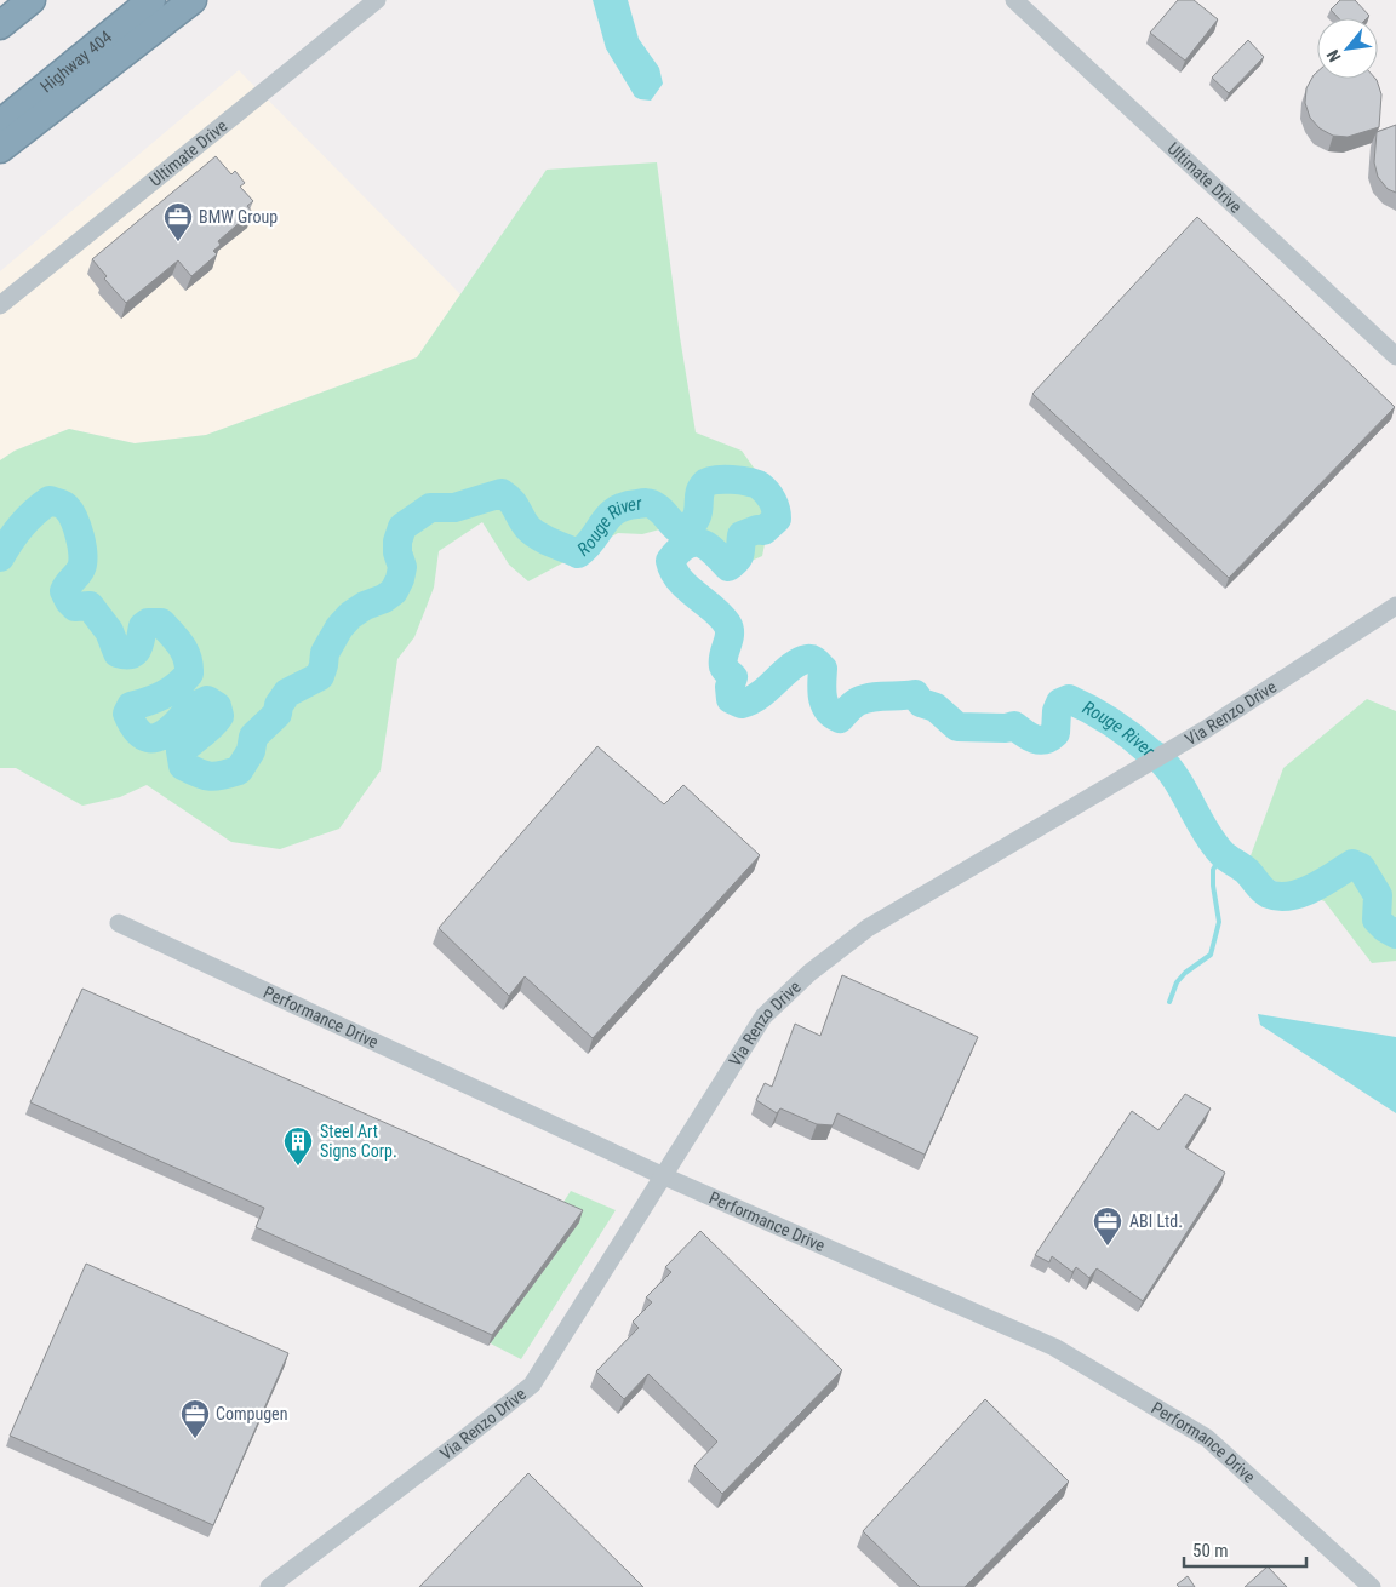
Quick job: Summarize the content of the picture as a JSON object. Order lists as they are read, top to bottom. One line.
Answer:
{"streets":{"highway":["Highway 404"],"street":["Ultimate Drive","Via Renzo Drive","Performance Drive"]},"crossings":[["Via Renzo Drive","Performance Drive"]],"water":["Rouge River"],"places":{"office":["BMW Group","ABI Ltd.","Compugen"],"building":["Steel Art Signs Corp."]},"scale_bar":"50 m","north":"bottom left"}
